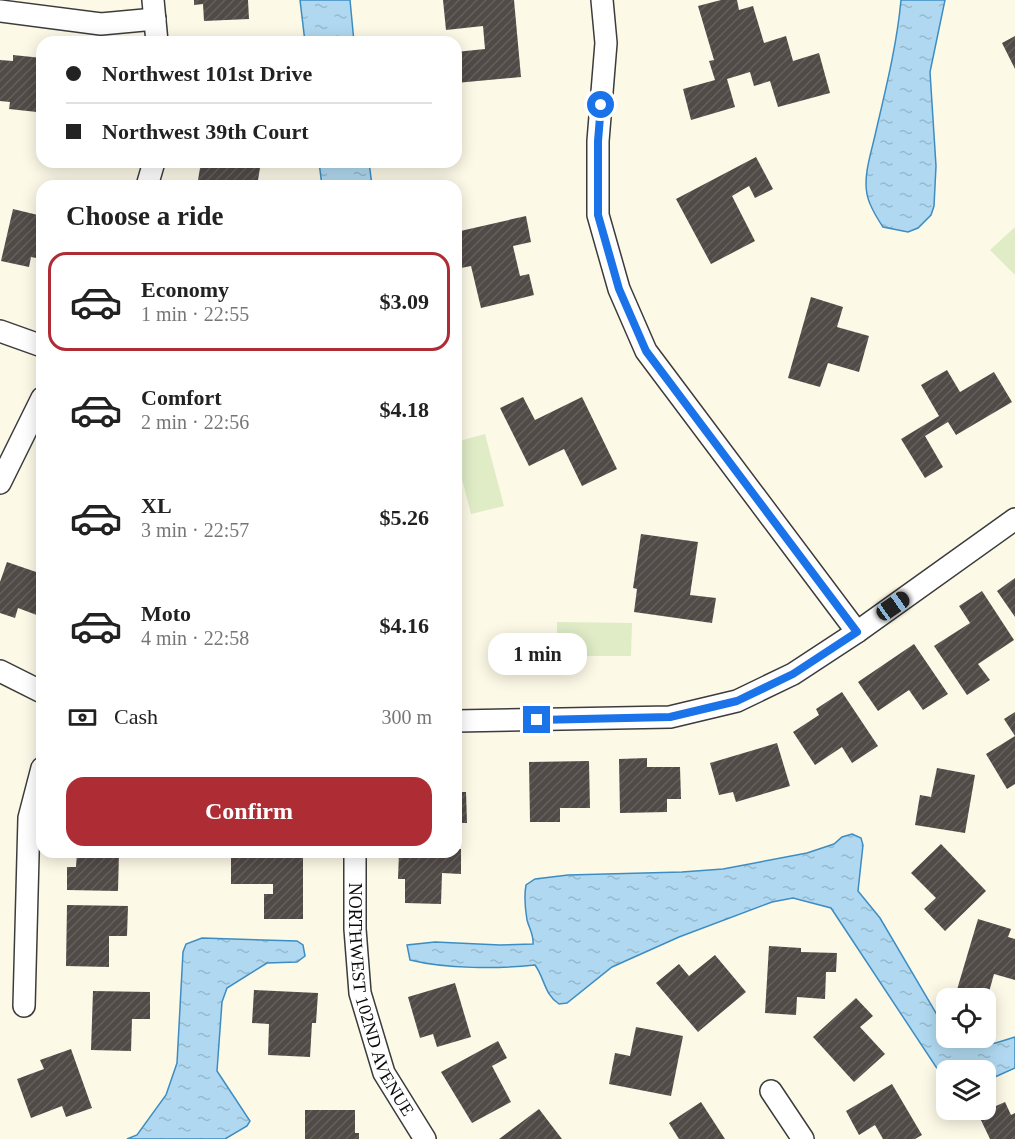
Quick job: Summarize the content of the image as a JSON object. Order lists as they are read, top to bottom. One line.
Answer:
{"streets":{"street":["NORTHWEST 102ND AVENUE"]},"page":{"banner":["Northwest 101st Drive","Northwest 39th Court"],"heading":"Choose a ride","list":[{"name":"Economy","note":"1 min · 22:55","value":"$3.09"},{"name":"Comfort","note":"2 min · 22:56","value":"$4.18"},{"name":"XL","note":"3 min · 22:57","value":"$5.26"},{"name":"Moto","note":"4 min · 22:58","value":"$4.16"}],"bubble":"1 min","pay":["Cash","300 m"],"buttons":"Confirm"}}
